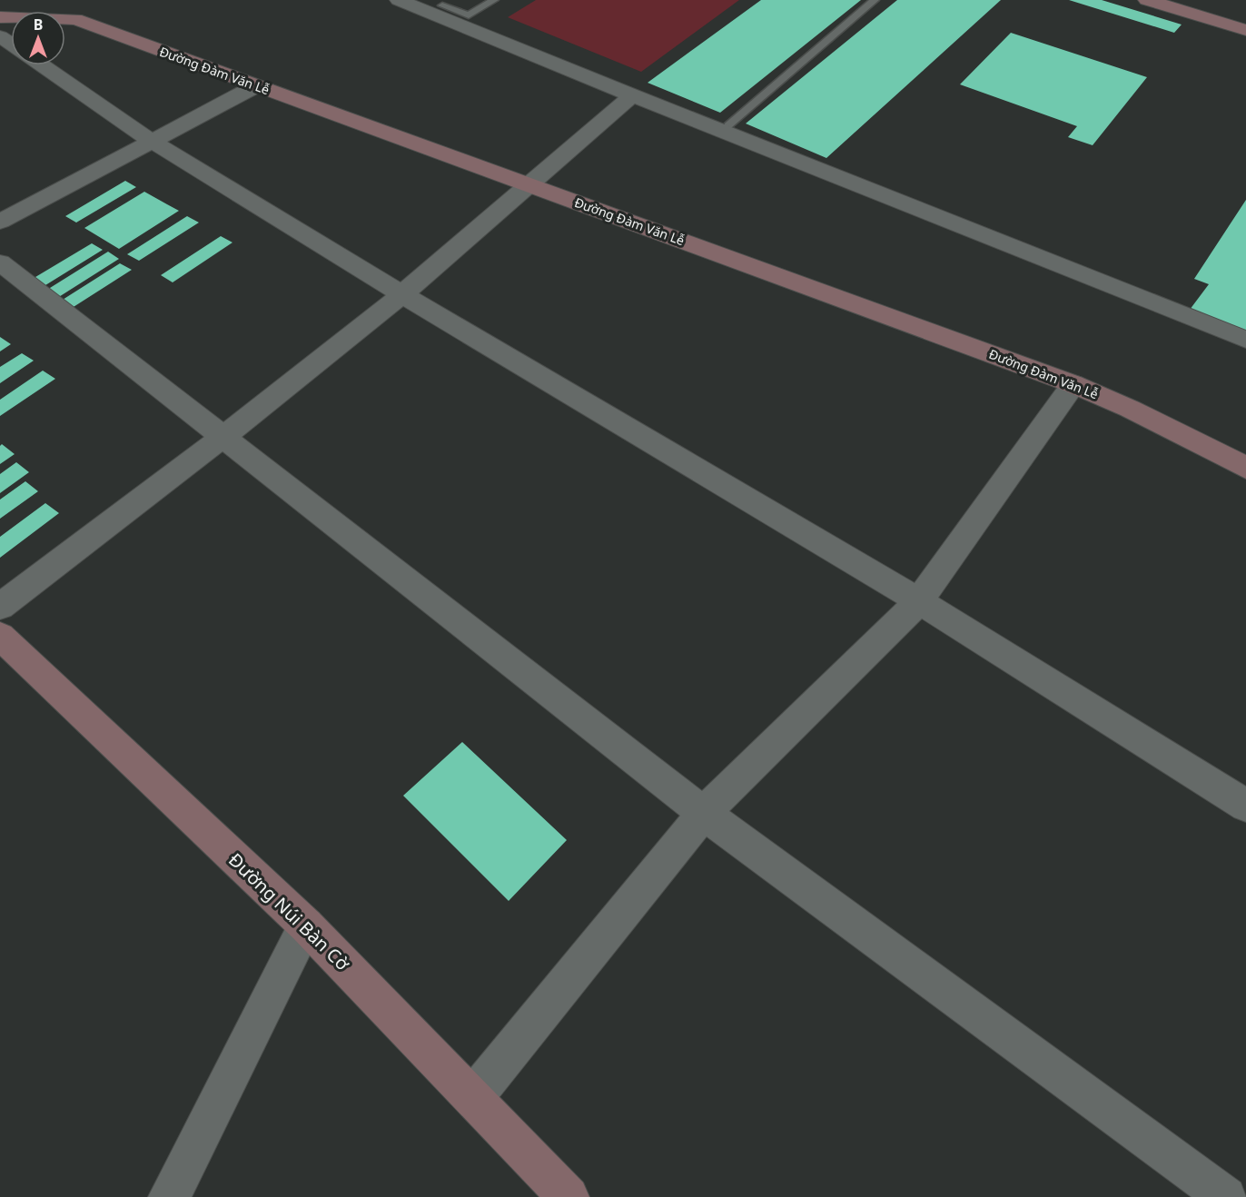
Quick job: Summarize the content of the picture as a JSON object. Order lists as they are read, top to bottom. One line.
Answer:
{"streets":{"main road":["Đường Đàm Văn Lễ","Đường Núi Bàn Cờ"]},"north":"top"}
